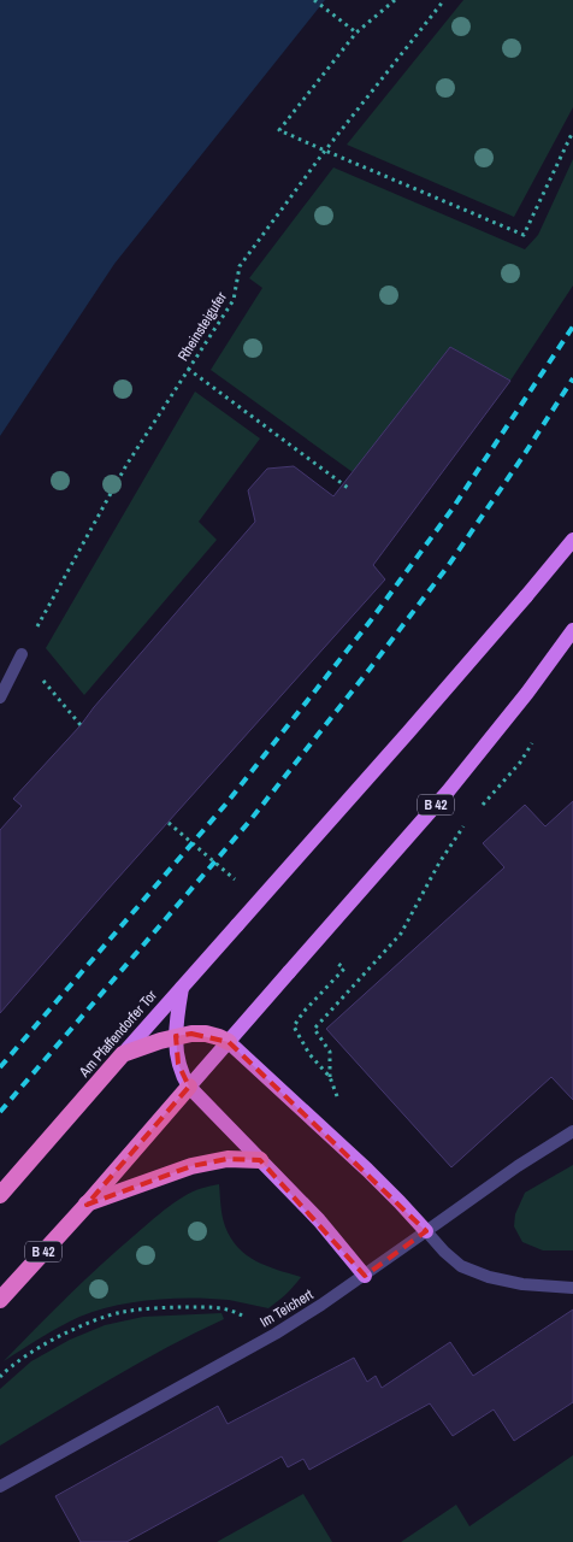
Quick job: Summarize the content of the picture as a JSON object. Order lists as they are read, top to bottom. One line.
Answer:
{"streets":{"highway":["B 42","Am Pfaffendorfer Tor"],"street":["Im Teichert"],"path":["Rheinsteigufer"]}}
